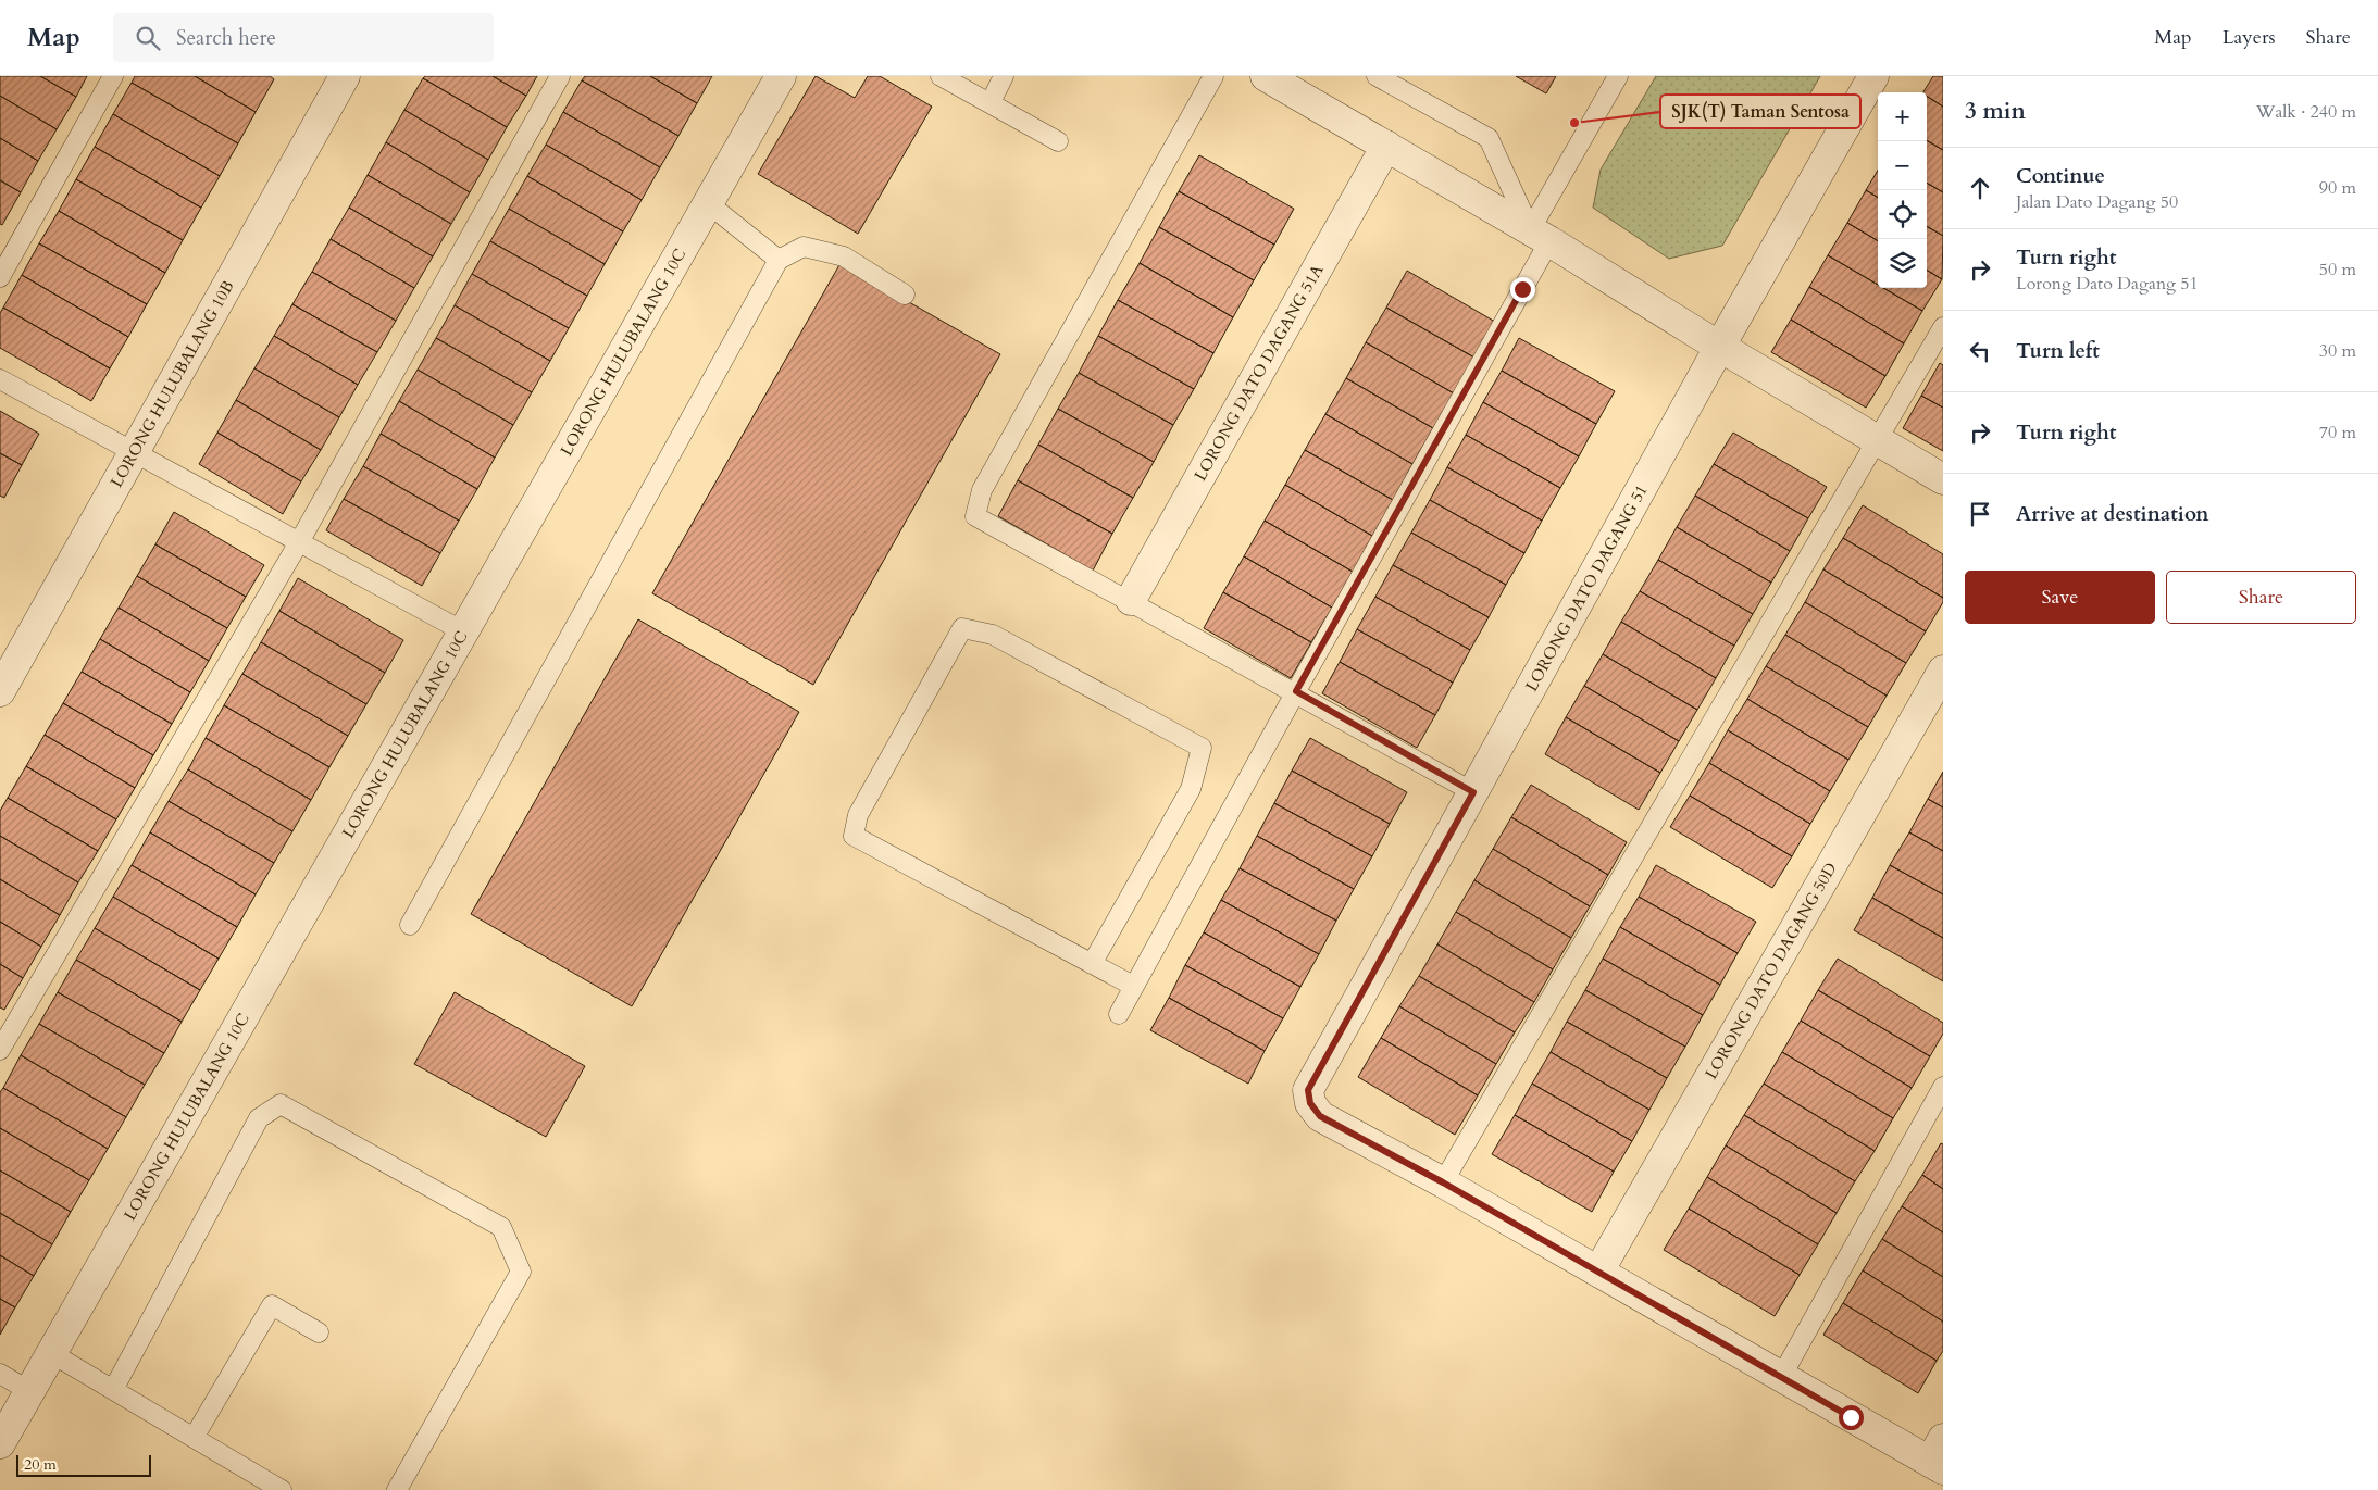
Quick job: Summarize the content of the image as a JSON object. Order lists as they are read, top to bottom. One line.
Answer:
{"streets":{"street":["LORONG HULUBALANG 10C","LORONG DATO DAGANG 51A","LORONG HULUBALANG 10B","LORONG DATO DAGANG 51","LORONG DATO DAGANG 50D"]},"places":["SJK(T) Taman Sentosa"],"scale_bar":"20 m","page":{"header":"Map","search":"Search here","nav":["Map","Layers","Share"],"heading":["3 min","Walk · 240 m"],"map_buttons":["+","−"],"list":[["Continue","Jalan Dato Dagang 50","90 m"],["Turn right","Lorong Dato Dagang 51","50 m"],["Turn left","30 m"],["Turn right","70 m"],"Arrive at destination"],"buttons":["Save","Share"],"scale":"20 m"}}
